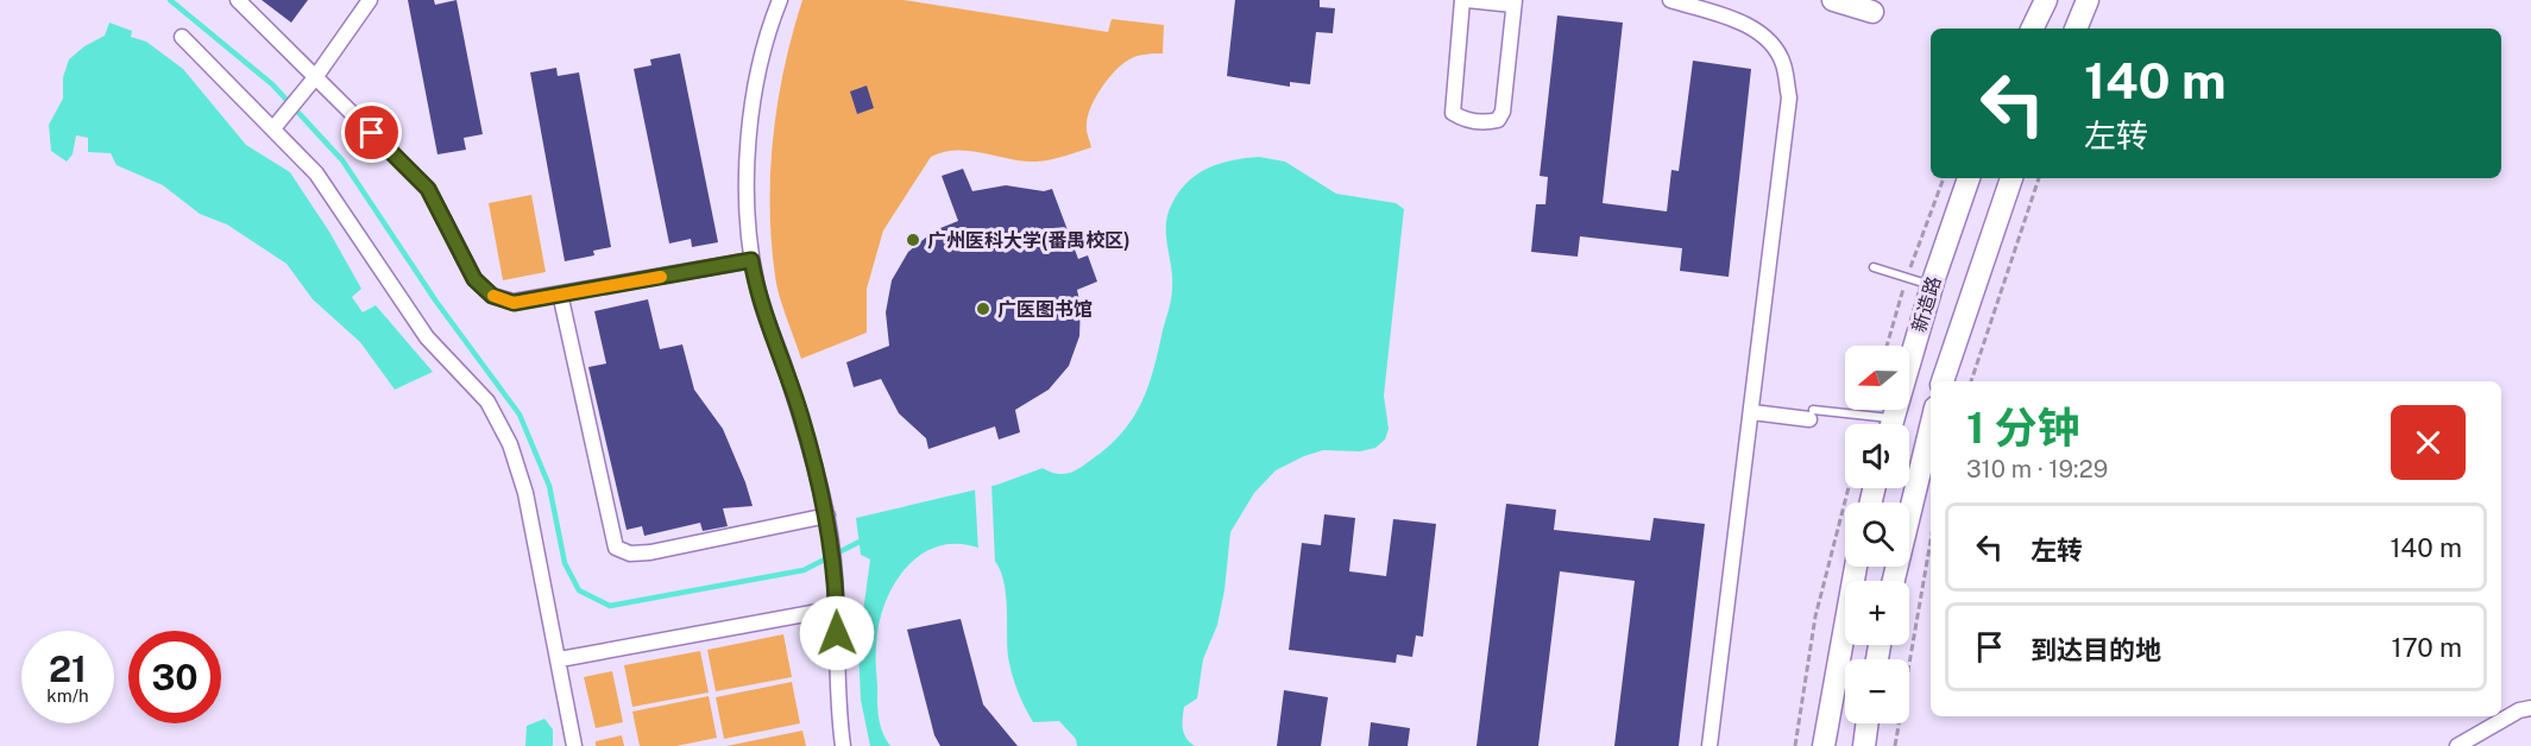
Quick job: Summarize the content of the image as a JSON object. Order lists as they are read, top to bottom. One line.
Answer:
{"streets":{"main road":["新造路"]},"places":["广州医科大学(番禺校区)","广医图书馆"],"north":"left","page":{"turn":["140 m","左转"],"map_buttons":["+","−"],"heading":["1 分钟","310 m · 19:29"],"list":[{"name":"左转","value":"140 m"},{"name":"到达目的地","value":"170 m"}],"speed":"21 km/h","limit":"30"}}
